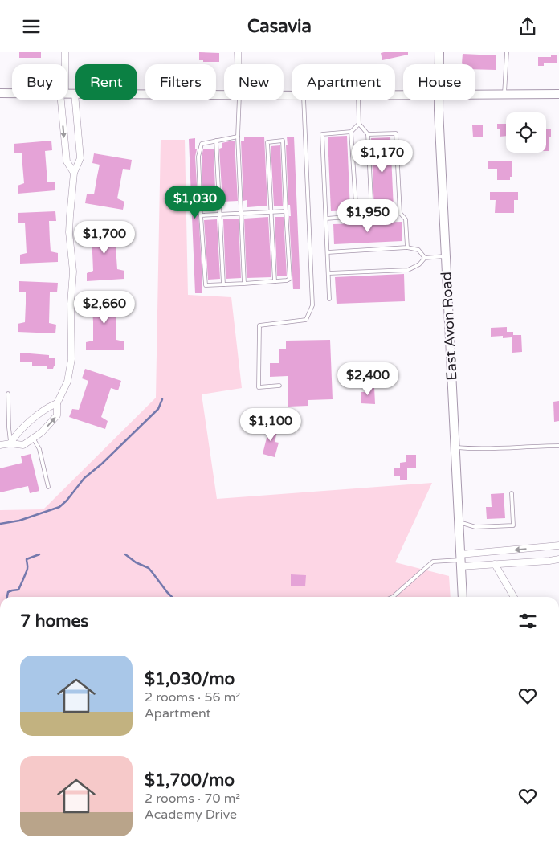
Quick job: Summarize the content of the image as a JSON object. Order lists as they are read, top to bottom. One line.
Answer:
{"streets":{"main road":["East Avon Road"]},"page":{"header":"Casavia","chip":["Buy","Rent","Filters","New","Apartment","House"],"price":["$1,170","$1,030","$1,950","$1,700","$2,660","$2,400","$1,100"],"heading":"7 homes","list":[{"name":"$1,030/mo","note":"2 rooms · 56 m² · Apartment"},{"name":"$1,700/mo","note":"2 rooms · 70 m² · Academy Drive"}]}}
